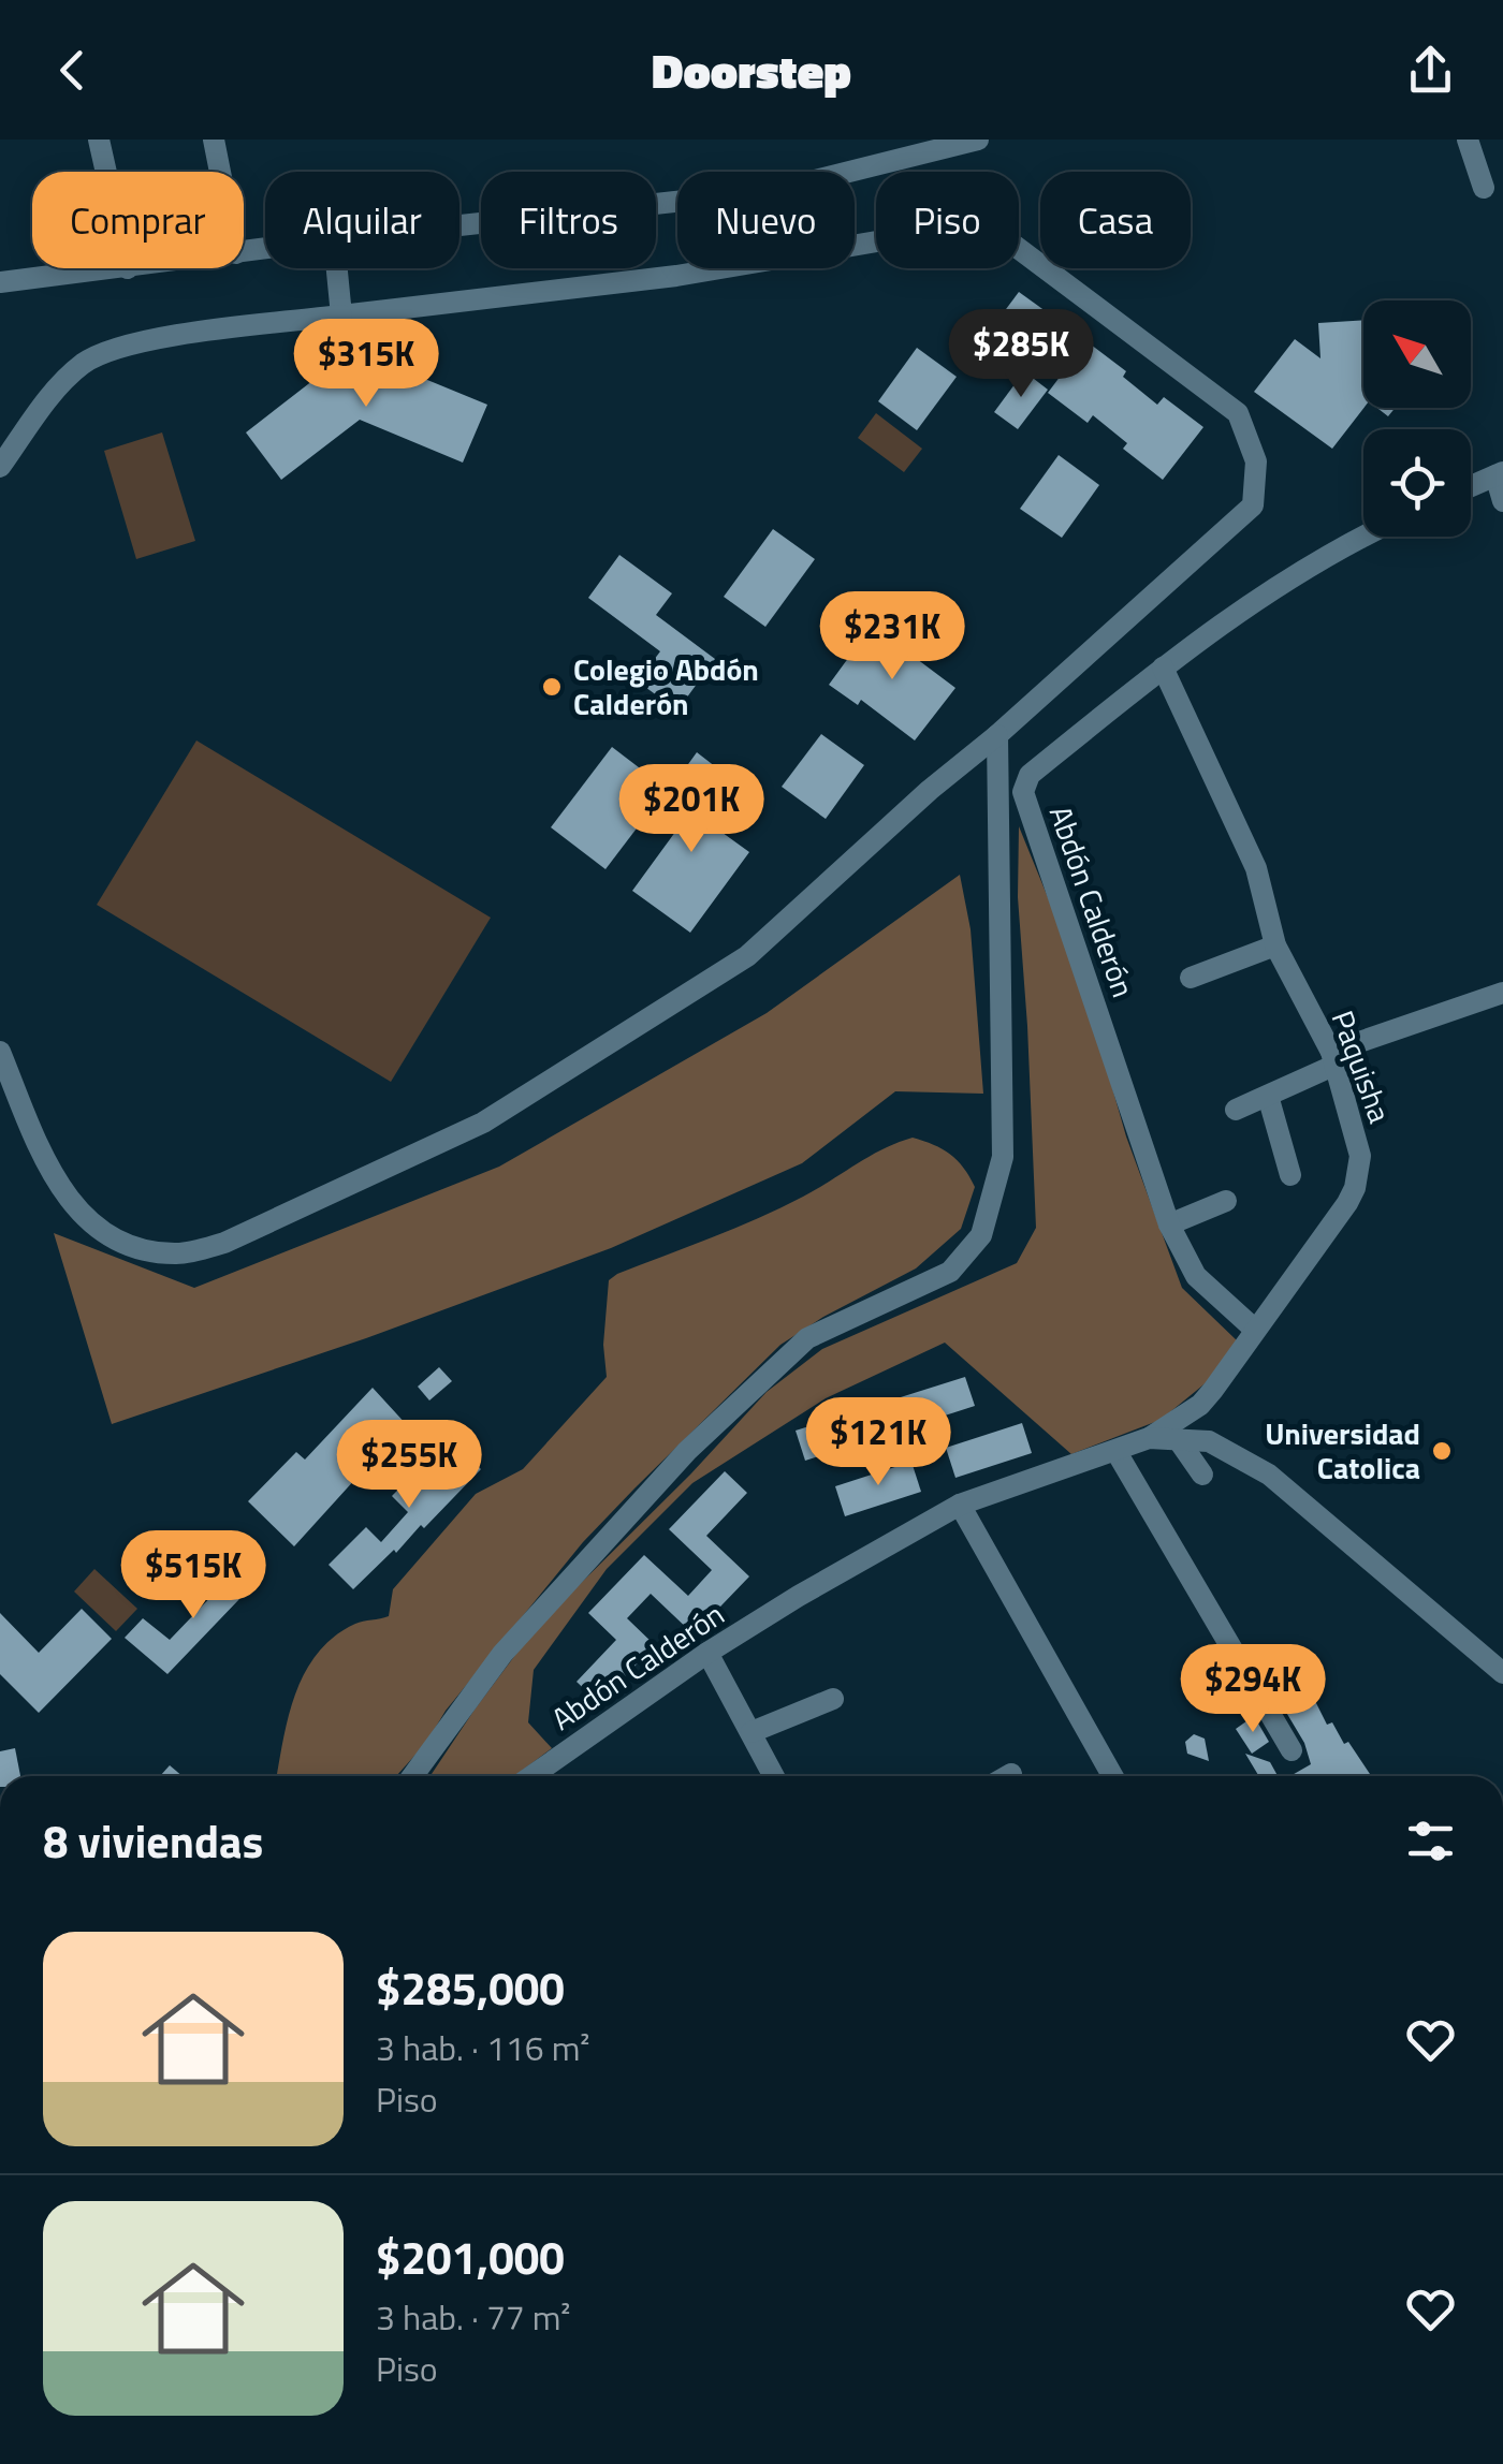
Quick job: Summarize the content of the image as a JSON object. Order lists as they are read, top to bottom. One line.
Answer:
{"streets":{"street":["Abdón Calderón","Paquisha"]},"crossings":[["Abdón Calderón","Paquisha"]],"places":["Colegio Abdón Calderón","Universidad Catolica"],"north":"top left","page":{"header":"Doorstep","chip":["Comprar","Alquilar","Filtros","Nuevo","Piso","Casa"],"price":["$285K","$315K","$231K","$201K","$121K","$255K","$515K","$294K"],"heading":"8 viviendas","list":[{"name":"$285,000","note":"3 hab. · 116 m² · Piso"},{"name":"$201,000","note":"3 hab. · 77 m² · Piso"}]}}
